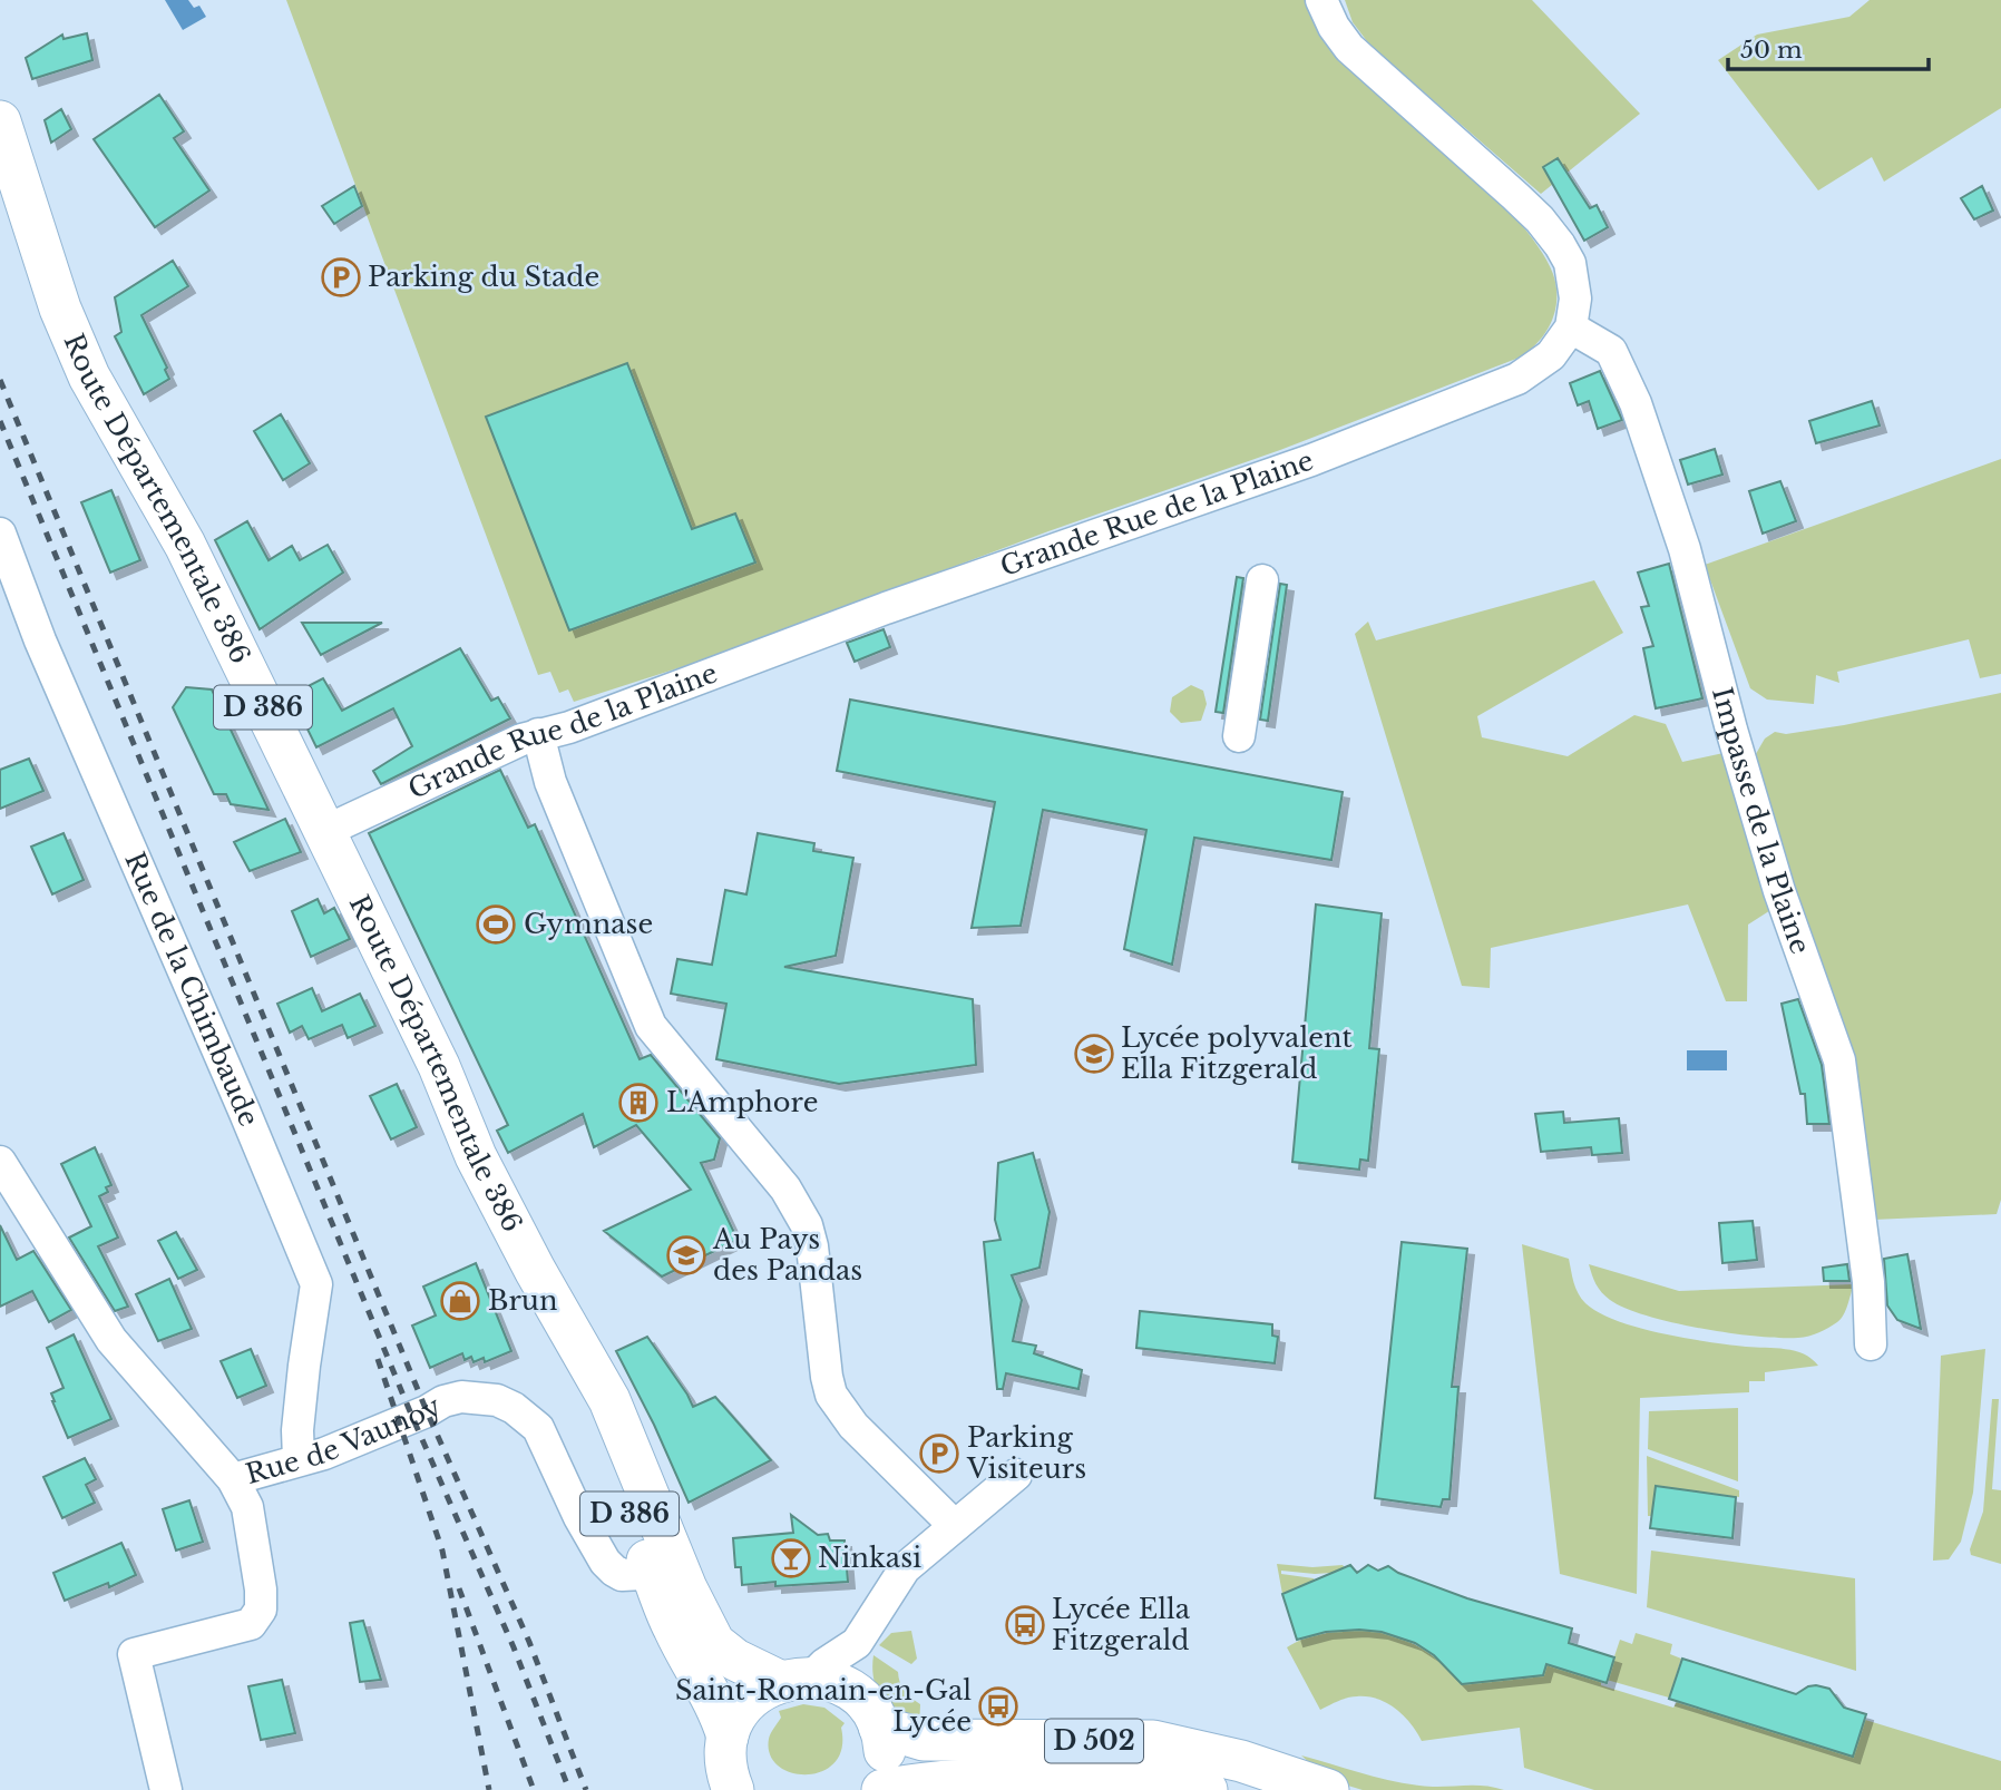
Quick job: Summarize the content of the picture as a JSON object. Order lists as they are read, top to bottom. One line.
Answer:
{"streets":{"main road":["Route Départementale 386","D 386","D 502"],"street":["Grande Rue de la Plaine","Impasse de la Plaine","Rue de la Chimbaude","Rue de Vaunoy"]},"crossings":[["Route Départementale 386","Grande Rue de la Plaine"],["Route Départementale 386","D 386"],["Route Départementale 386","Rue de Vaunoy"],["Route Départementale 386","D 502"],["Grande Rue de la Plaine","Impasse de la Plaine"],["D 386","Rue de Vaunoy"],["Rue de la Chimbaude","Rue de Vaunoy"]],"places":{"parking":["Parking du Stade","Parking Visiteurs"],"sports":["Gymnase"],"school or university":["Lycée polyvalent Ella Fitzgerald","Au Pays des Pandas"],"building":["L'Amphore"],"shop":["Brun"],"bar":["Ninkasi"],"bus stop":["Lycée Ella Fitzgerald","Saint-Romain-en-Gal Lycée"]},"scale_bar":"50 m"}
